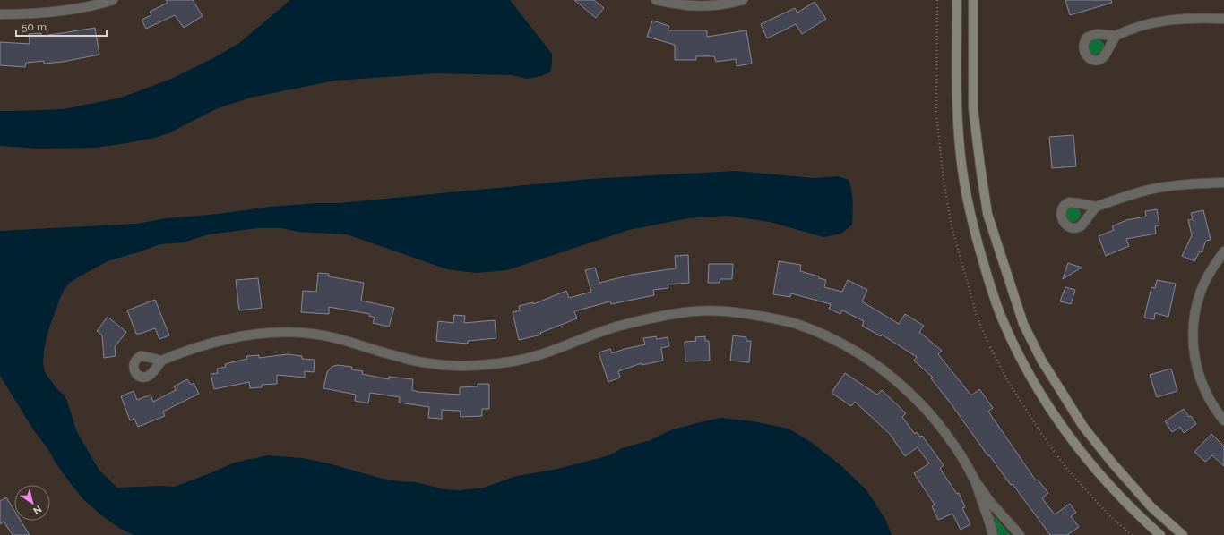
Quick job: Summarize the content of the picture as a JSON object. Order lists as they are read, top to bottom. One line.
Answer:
{"scale_bar":"50 m","north":"bottom right"}
